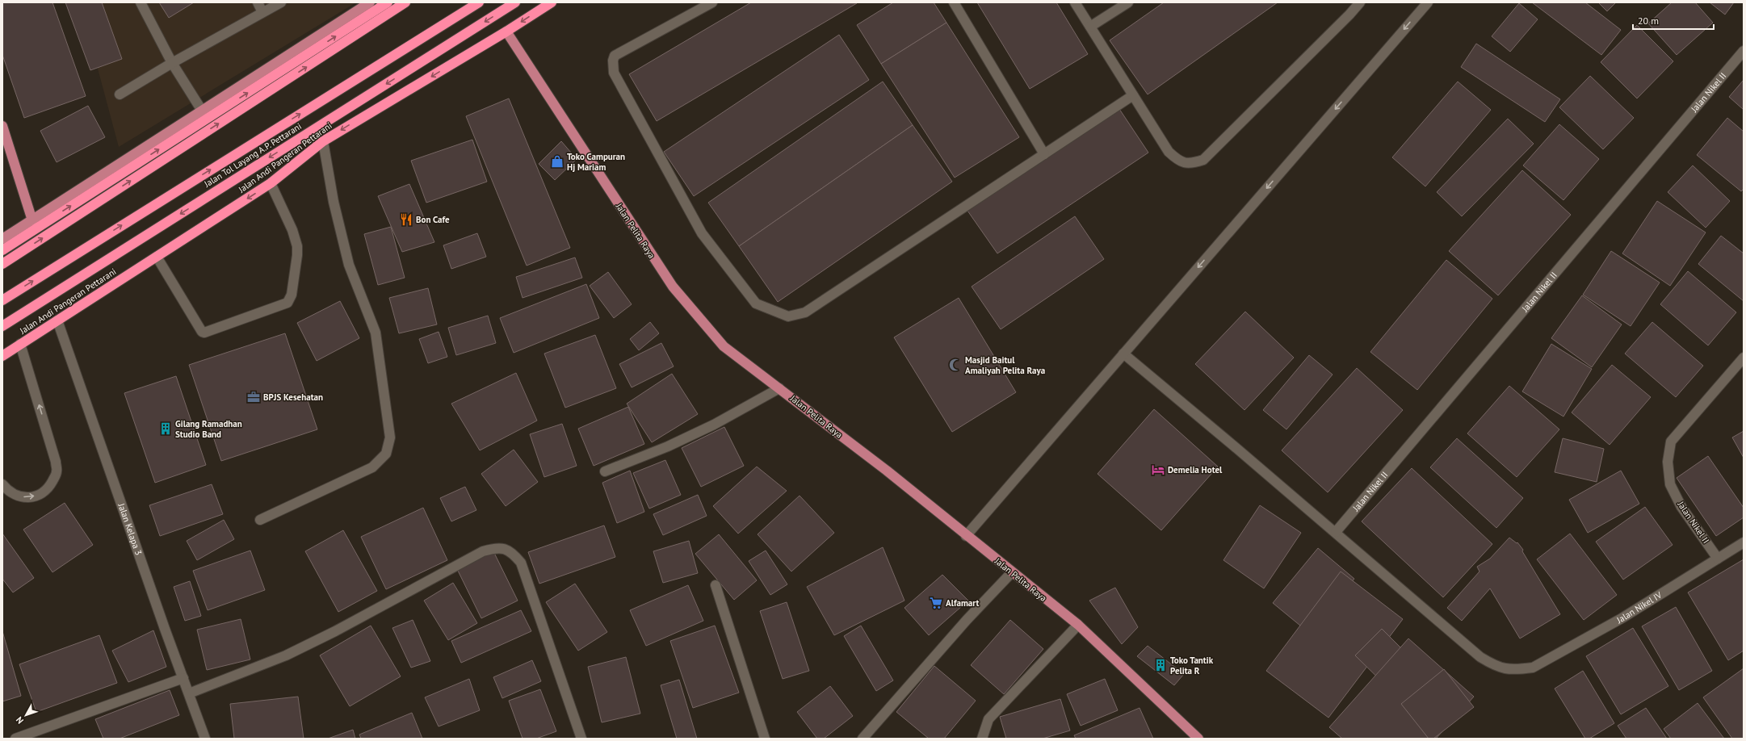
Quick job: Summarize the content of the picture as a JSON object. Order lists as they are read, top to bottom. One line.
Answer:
{"streets":{"highway":["Jalan Tol Layang A.P. Pettarani","Jalan Andi Pangeran Pettarani"],"main road":["Jalan Pelita Raya"],"street":["Jalan Nikel II","Jalan Kelapa 3","Jalan Nikel IV"]},"crossings":[["Jalan Nikel II","Jalan Nikel IV"],["Jalan Andi Pangeran Pettarani","Jalan Pelita Raya"],["Jalan Andi Pangeran Pettarani","Jalan Kelapa 3"]],"places":{"shop":["Toko Campuran Hj Mariam"],"restaurant":["Bon Cafe"],"mosque":["Masjid Baitul Amaliyah Pelita Raya"],"office":["BPJS Kesehatan"],"building":["Gilang Ramadhan Studio Band","Toko Tantik Pelita R"],"hotel":["Demelia Hotel"],"supermarket":["Alfamart"]},"scale_bar":"20 m","north":"bottom left"}
